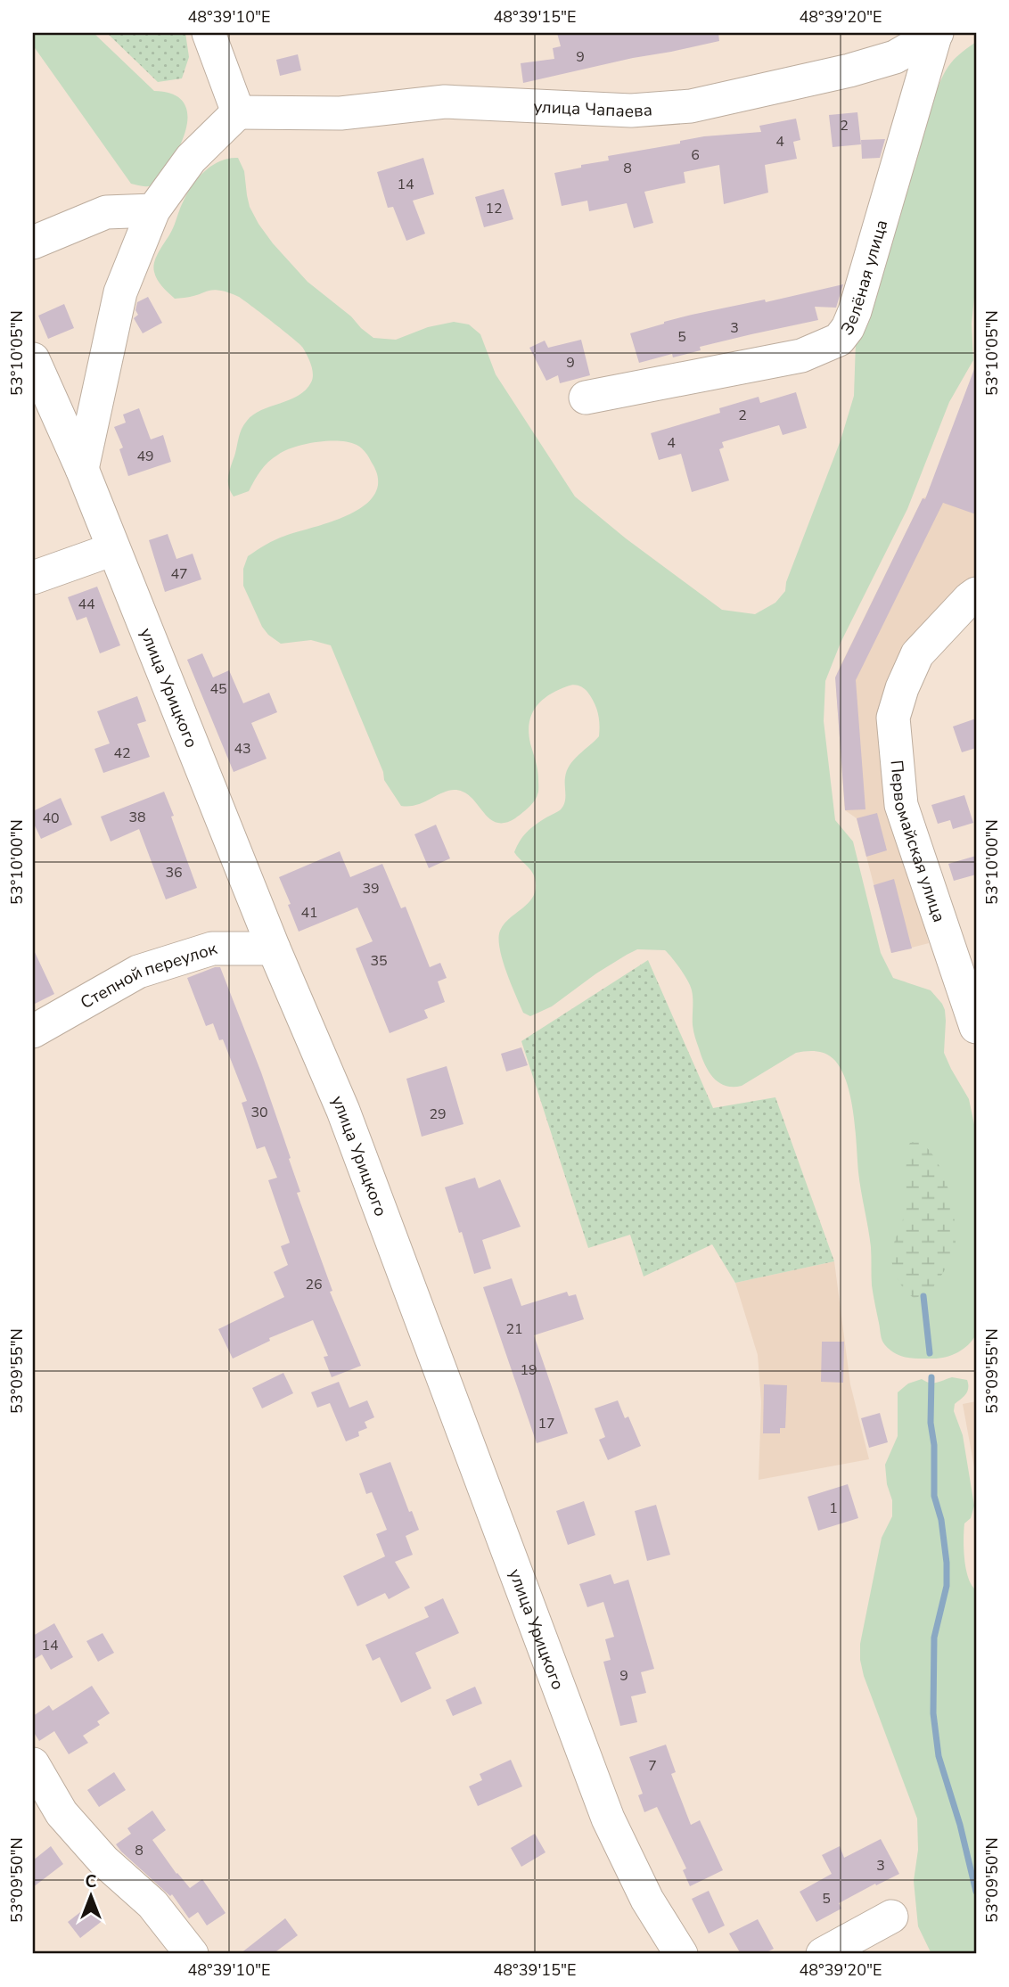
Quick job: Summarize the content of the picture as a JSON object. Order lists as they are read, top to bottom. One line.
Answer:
{"streets":{"street":["улица Чапаева","Зелёная улица","улица Урицкого","Первомайская улица","Степной переулок"]},"crossings":[["улица Чапаева","Зелёная улица"],["улица Урицкого","Степной переулок"]],"house_numbers":["9","2","4","6","8","14","12","3","5","9","2","4","49","47","44","45","43","42","38","40","36","39","41","35","30","29","26","21","19","17","1","14","9","7","8","3","5"],"north":"top","coordinates":["48°39'10\"E","48°39'15\"E","48°39'20\"E","53°10'05\"N","53°10'00\"N","53°09'55\"N","53°09'50\"N"]}
